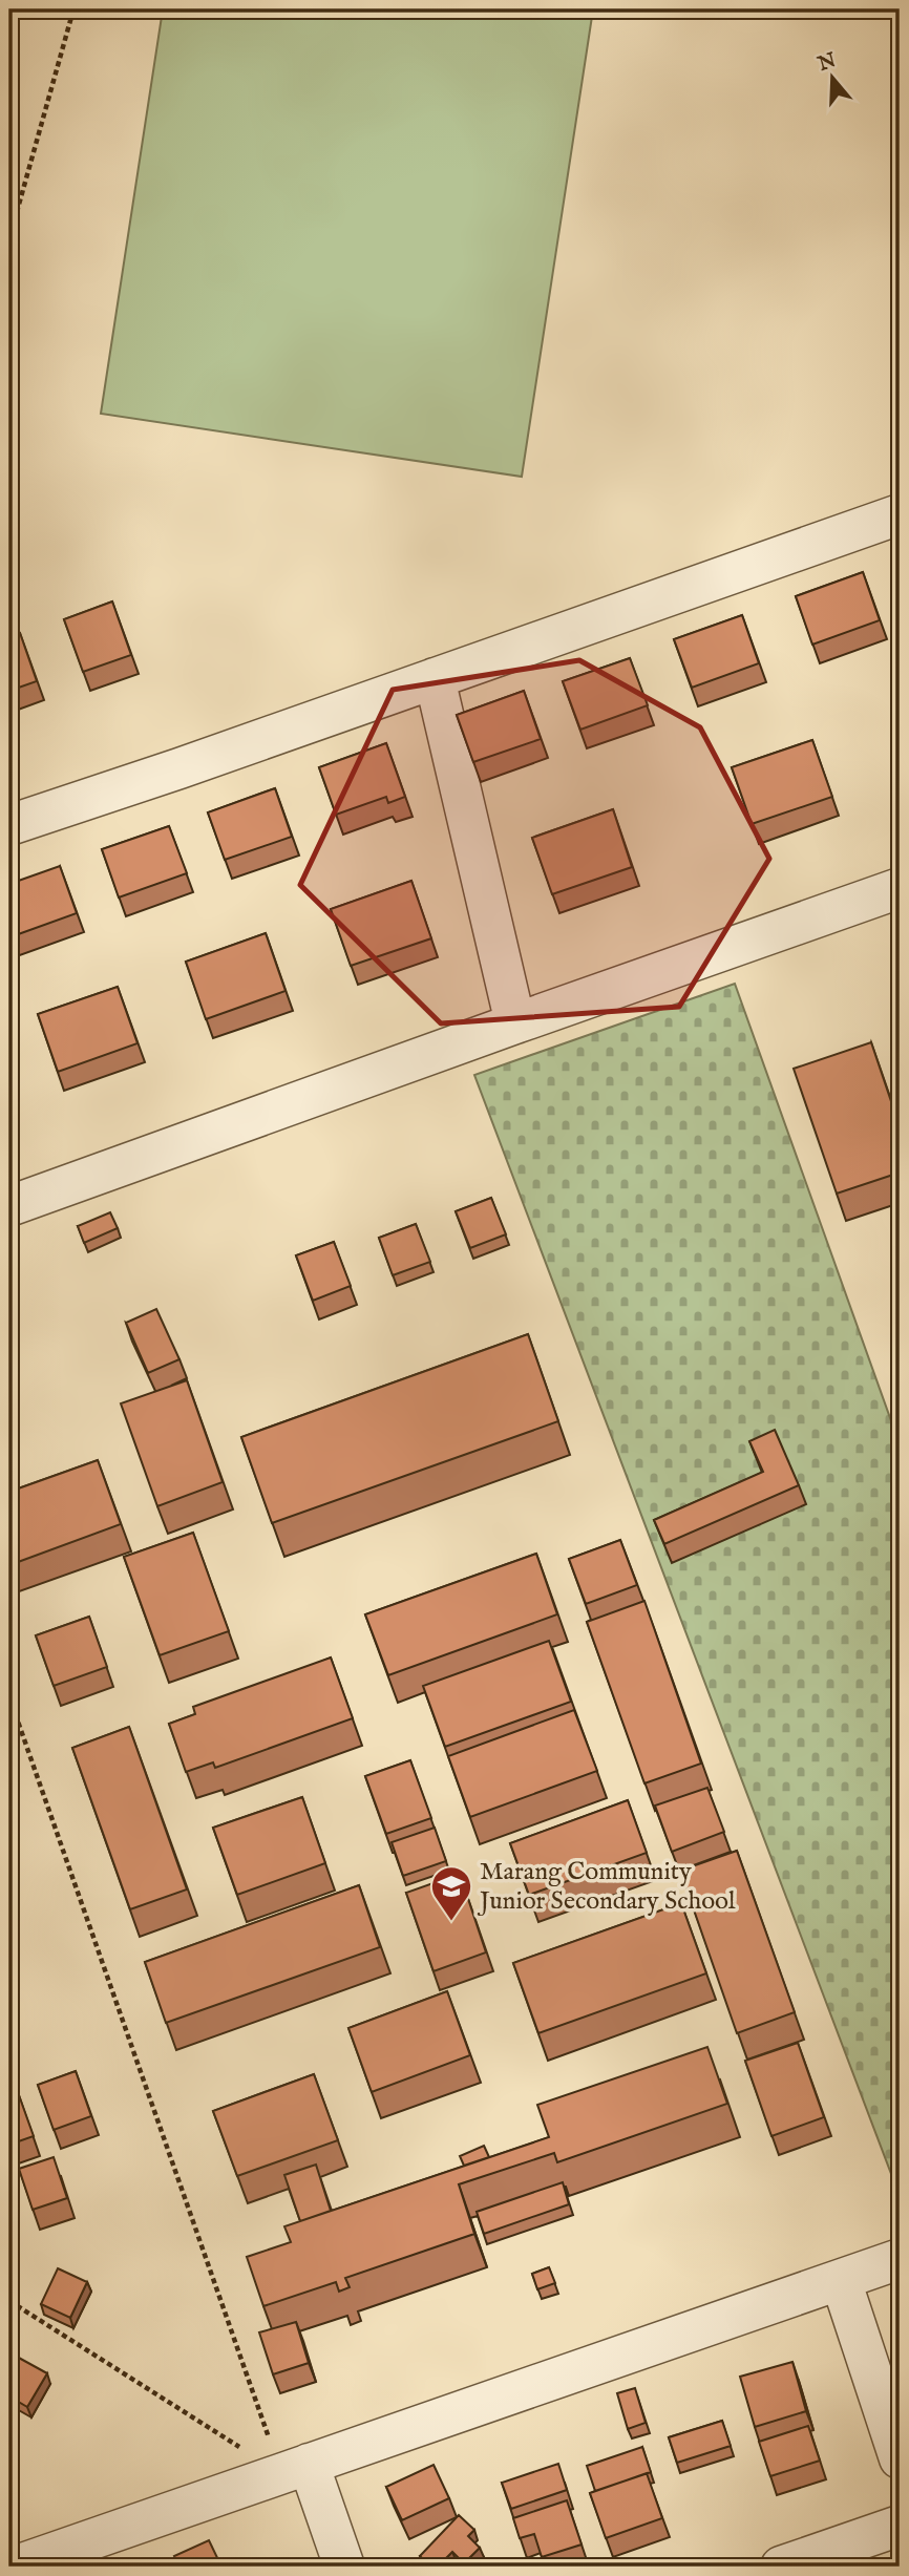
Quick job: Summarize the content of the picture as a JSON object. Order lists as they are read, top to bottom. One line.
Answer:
{"places":{"school or university":["Marang Community Junior Secondary School"]},"north":"top"}
